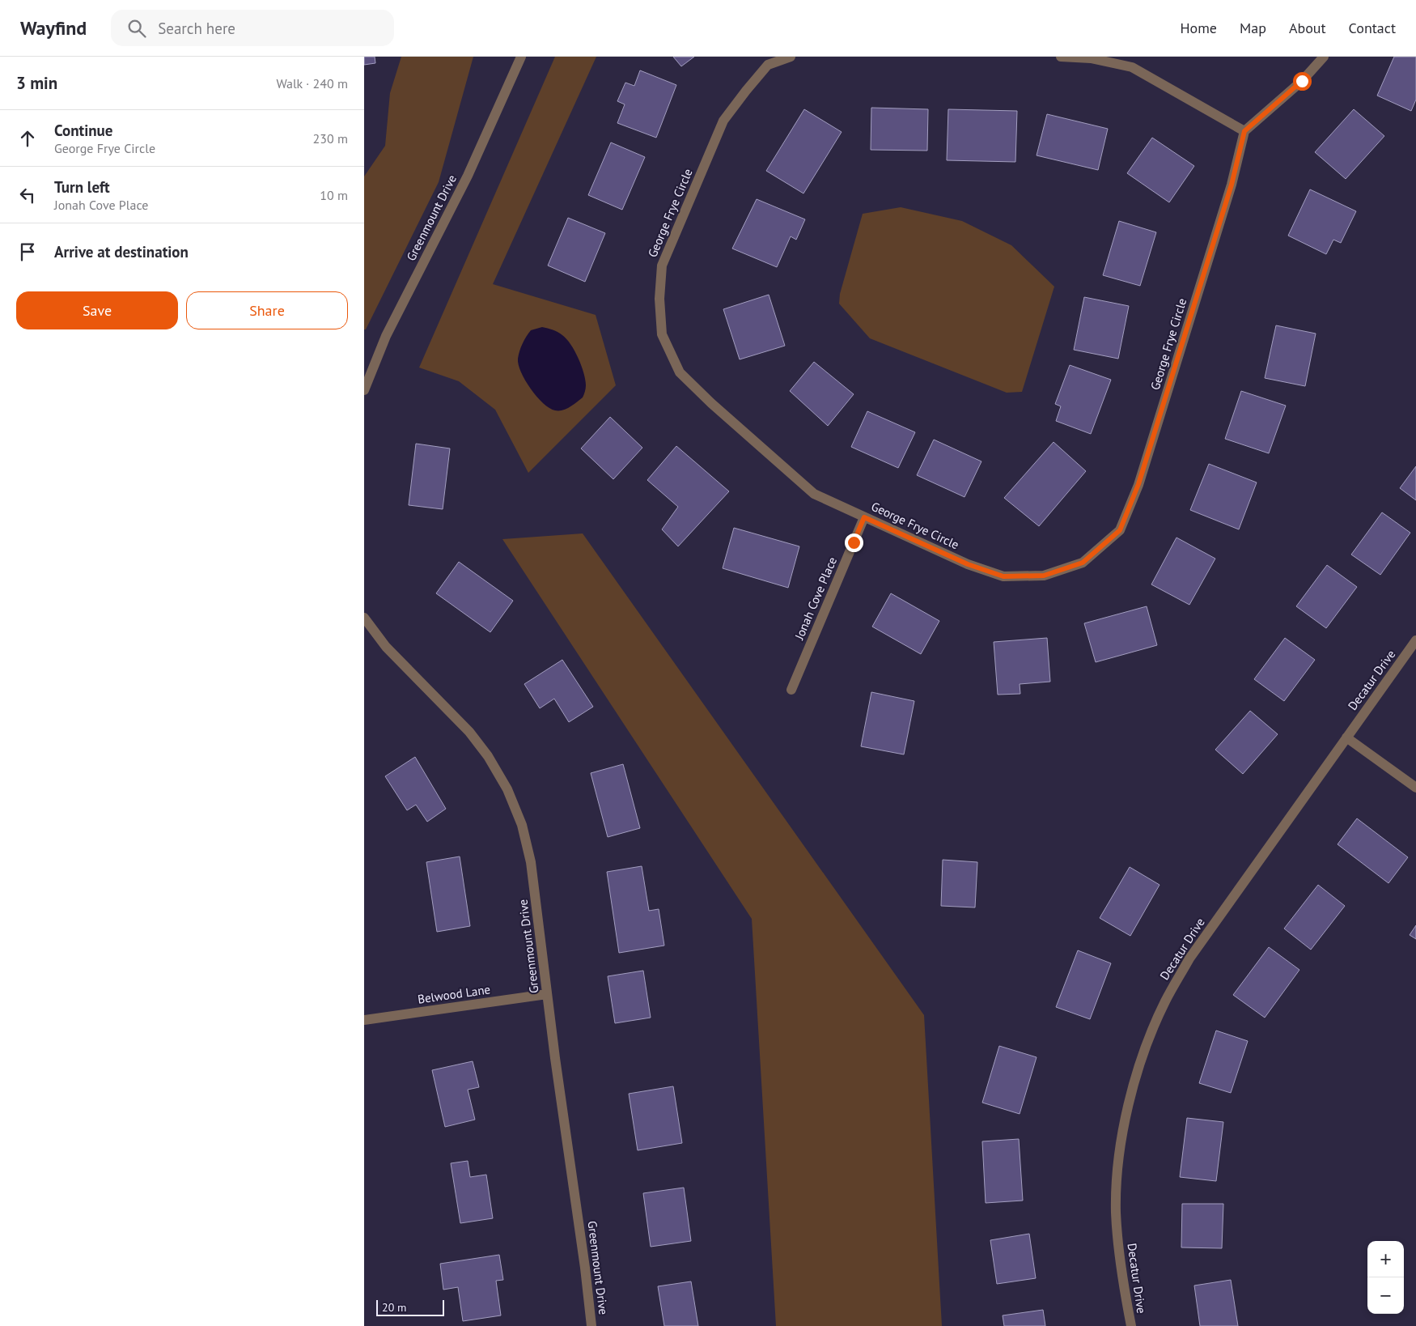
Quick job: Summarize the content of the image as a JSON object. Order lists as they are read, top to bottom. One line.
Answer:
{"streets":{"street":["George Frye Circle","Greenmount Drive","Jonah Cove Place","Decatur Drive","Belwood Lane"]},"crossings":[["George Frye Circle","Jonah Cove Place"],["Greenmount Drive","Belwood Lane"]],"scale_bar":"20 m","page":{"header":"Wayfind","search":"Search here","nav":["Home","Map","About","Contact"],"heading":["3 min","Walk · 240 m"],"list":[["Continue","George Frye Circle","230 m"],["Turn left","Jonah Cove Place","10 m"],"Arrive at destination"],"buttons":["Save","Share"],"map_buttons":["+","−"],"scale":"20 m"}}
